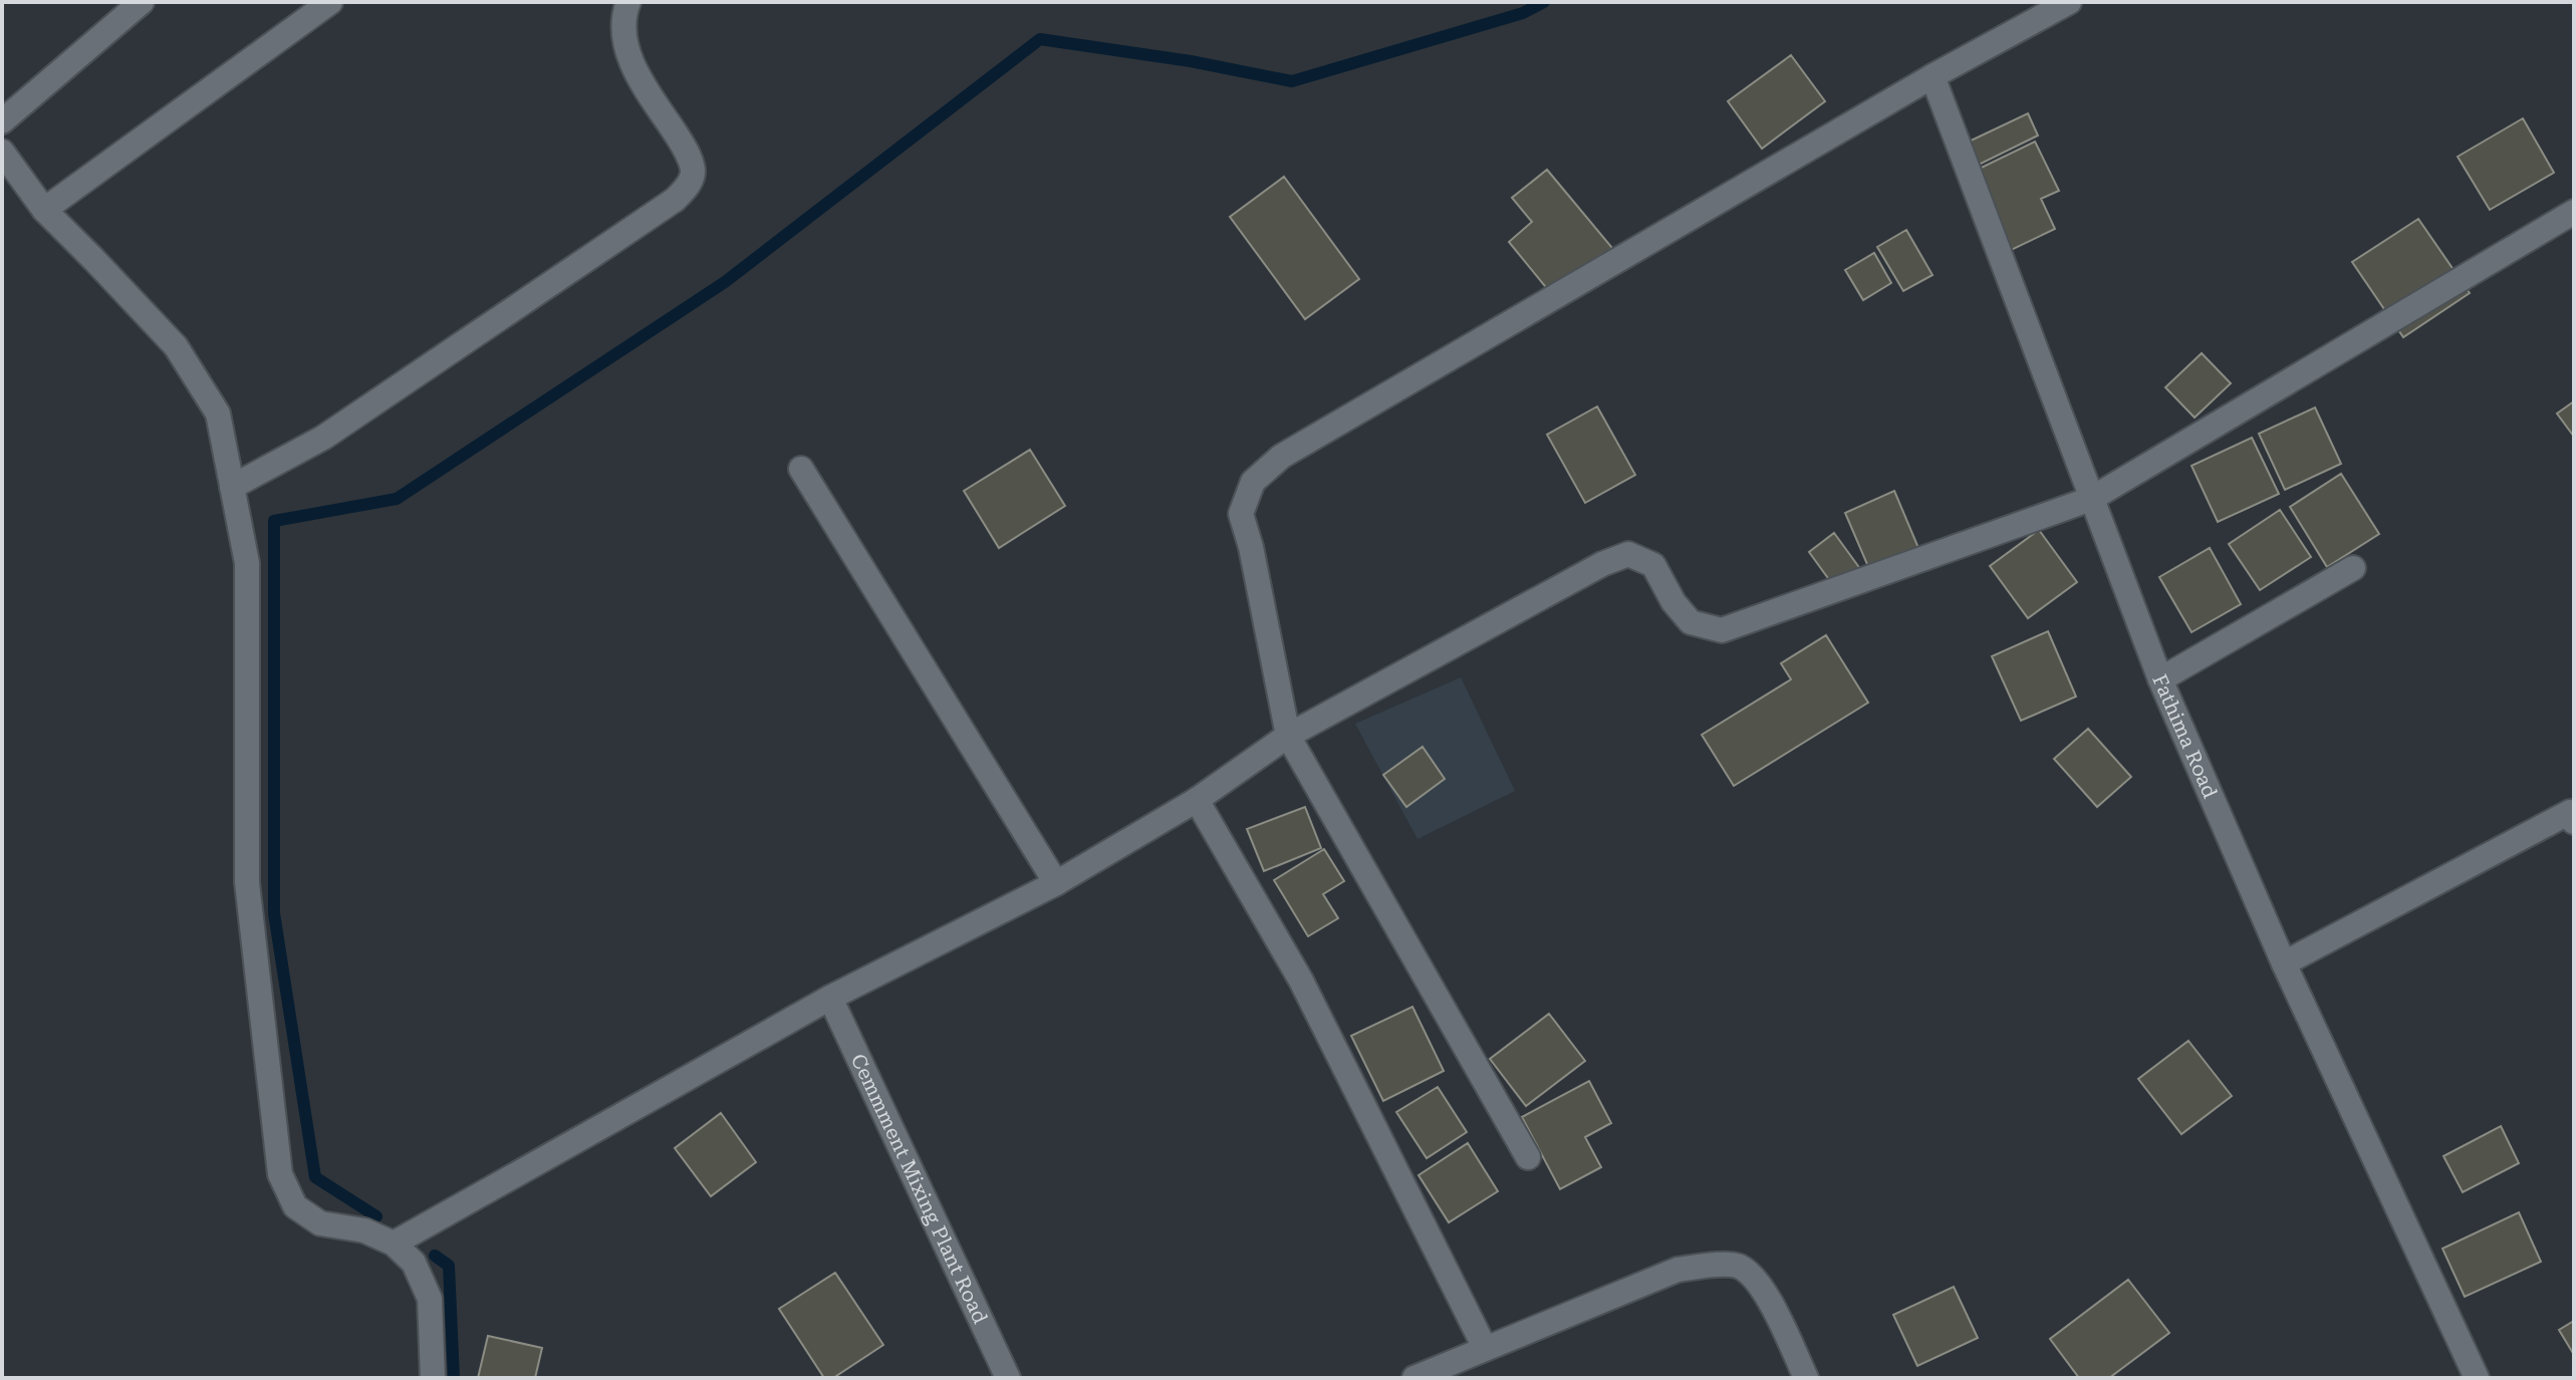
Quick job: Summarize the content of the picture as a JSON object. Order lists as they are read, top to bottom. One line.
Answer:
{"streets":{"street":["Fathima Road","Cemmment Mixing Plant Road"]}}
